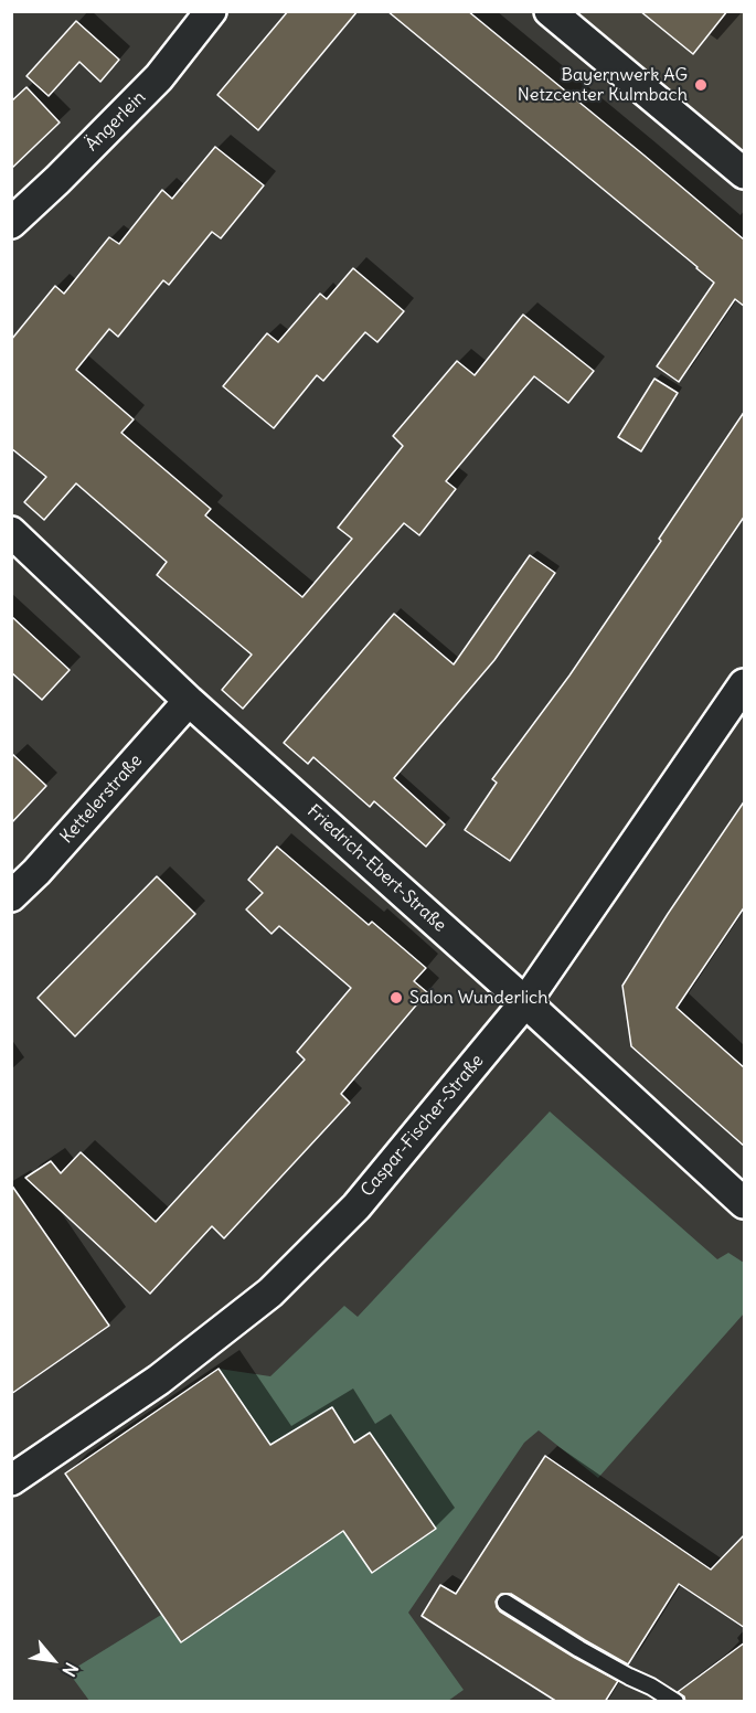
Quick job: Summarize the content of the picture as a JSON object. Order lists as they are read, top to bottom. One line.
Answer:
{"streets":{"street":["Ängerlein","Kettelerstraße","Friedrich-Ebert-Straße","Caspar-Fischer-Straße"]},"crossings":[["Kettelerstraße","Friedrich-Ebert-Straße"],["Friedrich-Ebert-Straße","Caspar-Fischer-Straße"]],"places":["Bayernwerk AG Netzcenter Kulmbach","Salon Wunderlich"],"north":"bottom right"}
